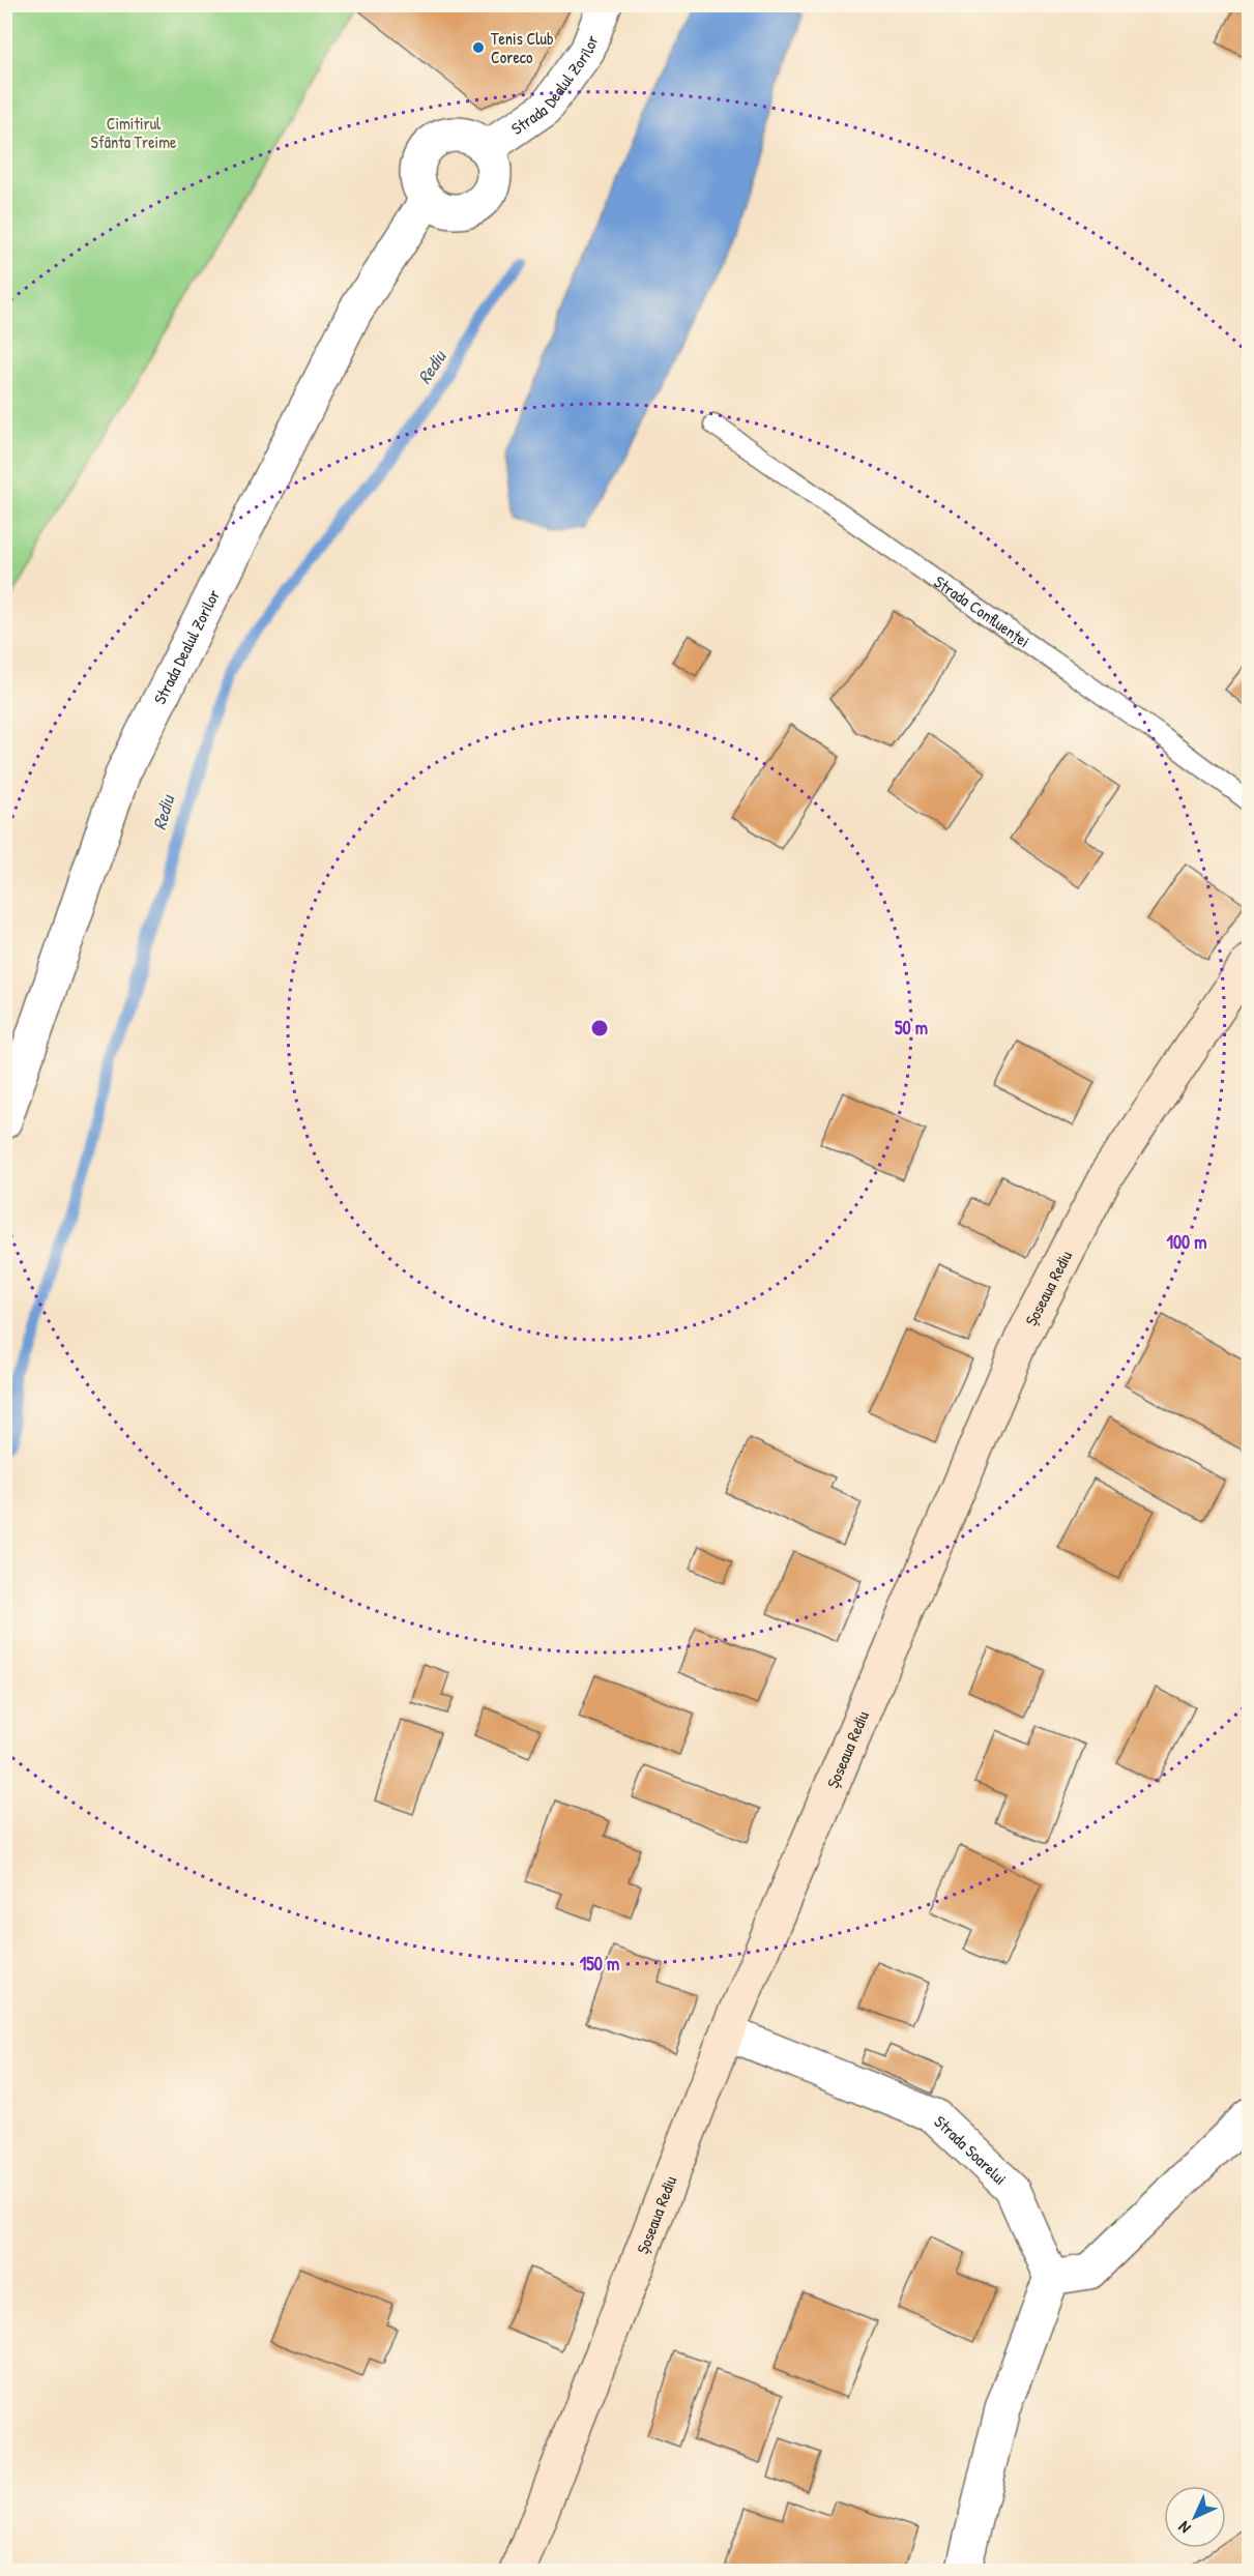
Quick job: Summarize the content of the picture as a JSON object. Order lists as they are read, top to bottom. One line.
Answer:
{"streets":{"main road":["Șoseaua Rediu"],"street":["Strada Dealul Zorilor","Strada Soarelui"],"lane":["Strada Confluenței"]},"crossings":[["Șoseaua Rediu","Strada Soarelui"]],"water":["Rediu"],"parks":["Cimitirul Sfânta Treime"],"places":["Tenis Club Coreco"],"north":"bottom left","rings":["50 m","100 m","150 m"]}
